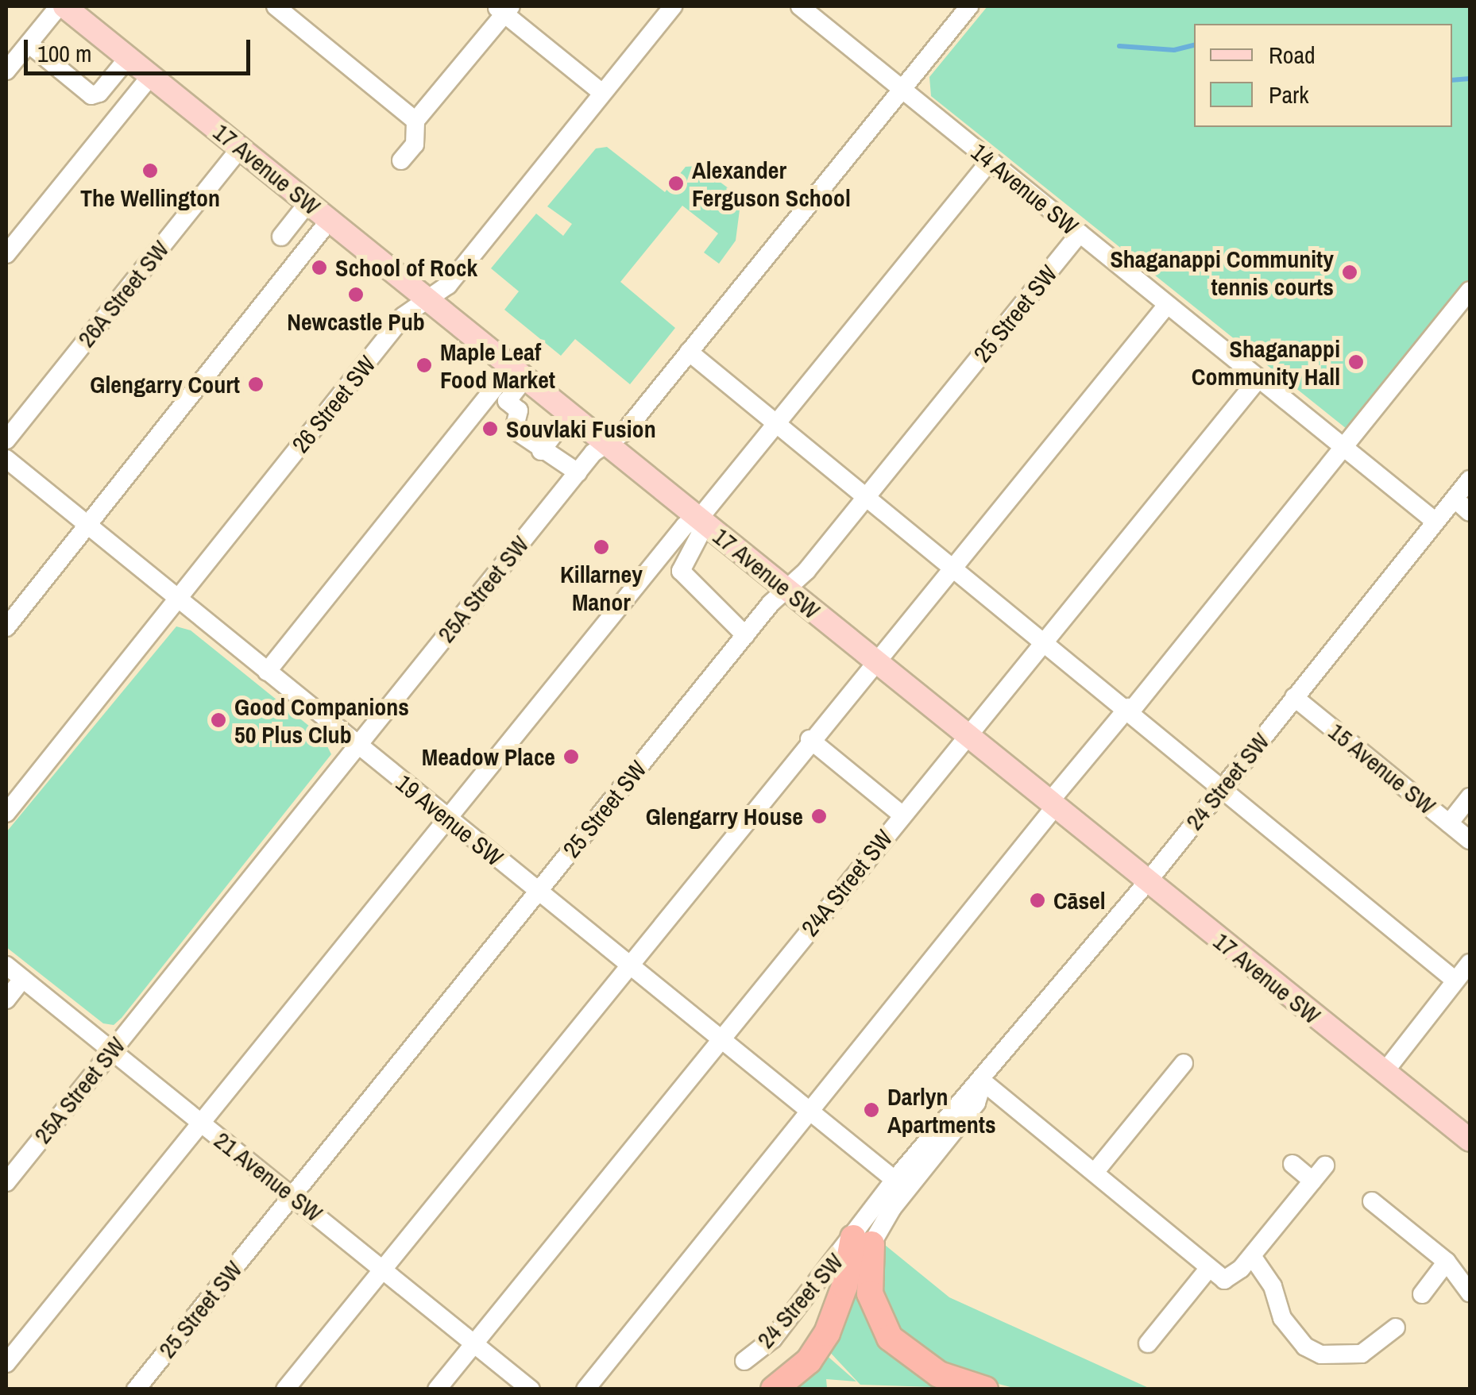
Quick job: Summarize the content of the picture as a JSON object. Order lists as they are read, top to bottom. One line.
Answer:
{"streets":{"main road":["17 Avenue SW"],"street":["14 Avenue SW","26A Street SW","25 Street SW","26 Street SW","25A Street SW","15 Avenue SW","24 Street SW","19 Avenue SW","24A Street SW","21 Avenue SW"]},"crossings":[["17 Avenue SW","26A Street SW"],["17 Avenue SW","25 Street SW"],["17 Avenue SW","26 Street SW"],["17 Avenue SW","25A Street SW"],["17 Avenue SW","24 Street SW"],["17 Avenue SW","24A Street SW"],["14 Avenue SW","25 Street SW"],["14 Avenue SW","25A Street SW"],["14 Avenue SW","24 Street SW"],["14 Avenue SW","24A Street SW"],["25 Street SW","19 Avenue SW"],["25 Street SW","21 Avenue SW"],["26 Street SW","19 Avenue SW"],["25A Street SW","19 Avenue SW"],["25A Street SW","21 Avenue SW"],["15 Avenue SW","24 Street SW"],["24 Street SW","19 Avenue SW"],["19 Avenue SW","24A Street SW"],["24A Street SW","21 Avenue SW"]],"places":["The Wellington","Alexander Ferguson School","School of Rock","Shaganappi Community tennis courts","Newcastle Pub","Shaganappi Community Hall","Maple Leaf Food Market","Glengarry Court","Souvlaki Fusion","Killarney Manor","Good Companions 50 Plus Club","Meadow Place","Glengarry House","Cāsel","Darlyn Apartments"],"legend":["Road","Park"],"scale_bar":"100 m"}
